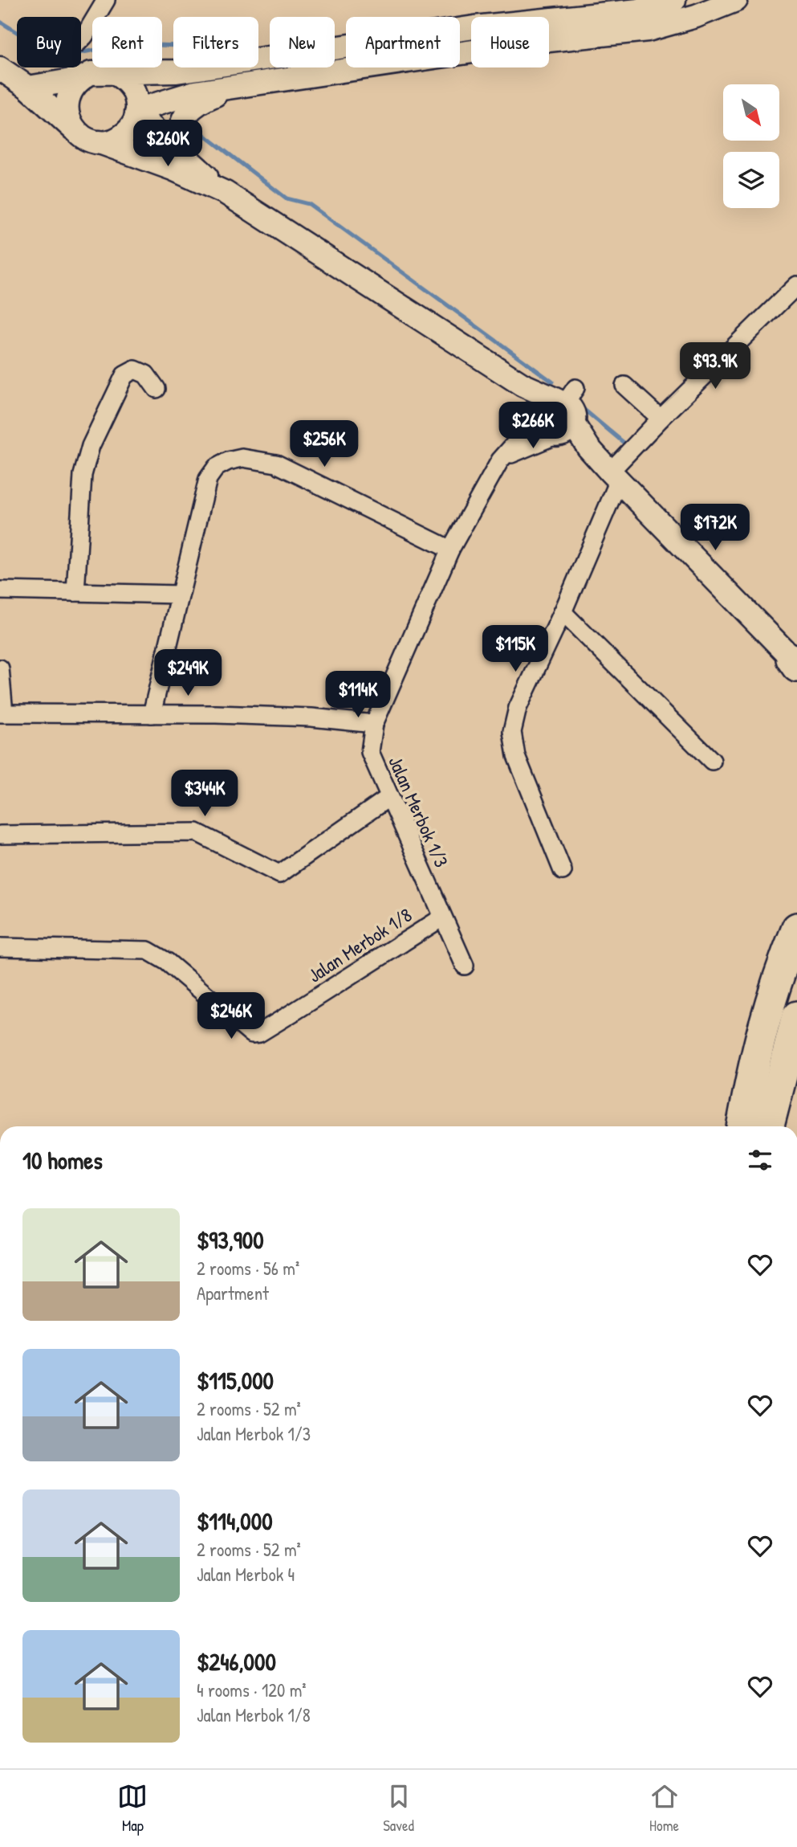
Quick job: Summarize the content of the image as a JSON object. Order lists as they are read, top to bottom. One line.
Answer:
{"streets":{"street":["Jalan Merbok 1/3","Jalan Merbok 1/8"]},"crossings":[["Jalan Merbok 1/3","Jalan Merbok 1/8"]],"north":"bottom right","page":{"chip":["Buy","Rent","Filters","New","Apartment","House"],"price":["$260K","$93.9K","$266K","$256K","$172K","$115K","$249K","$114K","$344K","$246K"],"heading":"10 homes","list":[{"name":"$93,900","note":"2 rooms · 56 m² · Apartment"},{"name":"$115,000","note":"2 rooms · 52 m² · Jalan Merbok 1/3"},{"name":"$114,000","note":"2 rooms · 52 m² · Jalan Merbok 4"},{"name":"$246,000","note":"4 rooms · 120 m² · Jalan Merbok 1/8"}],"tabs":["Map","Saved","Home"]}}
